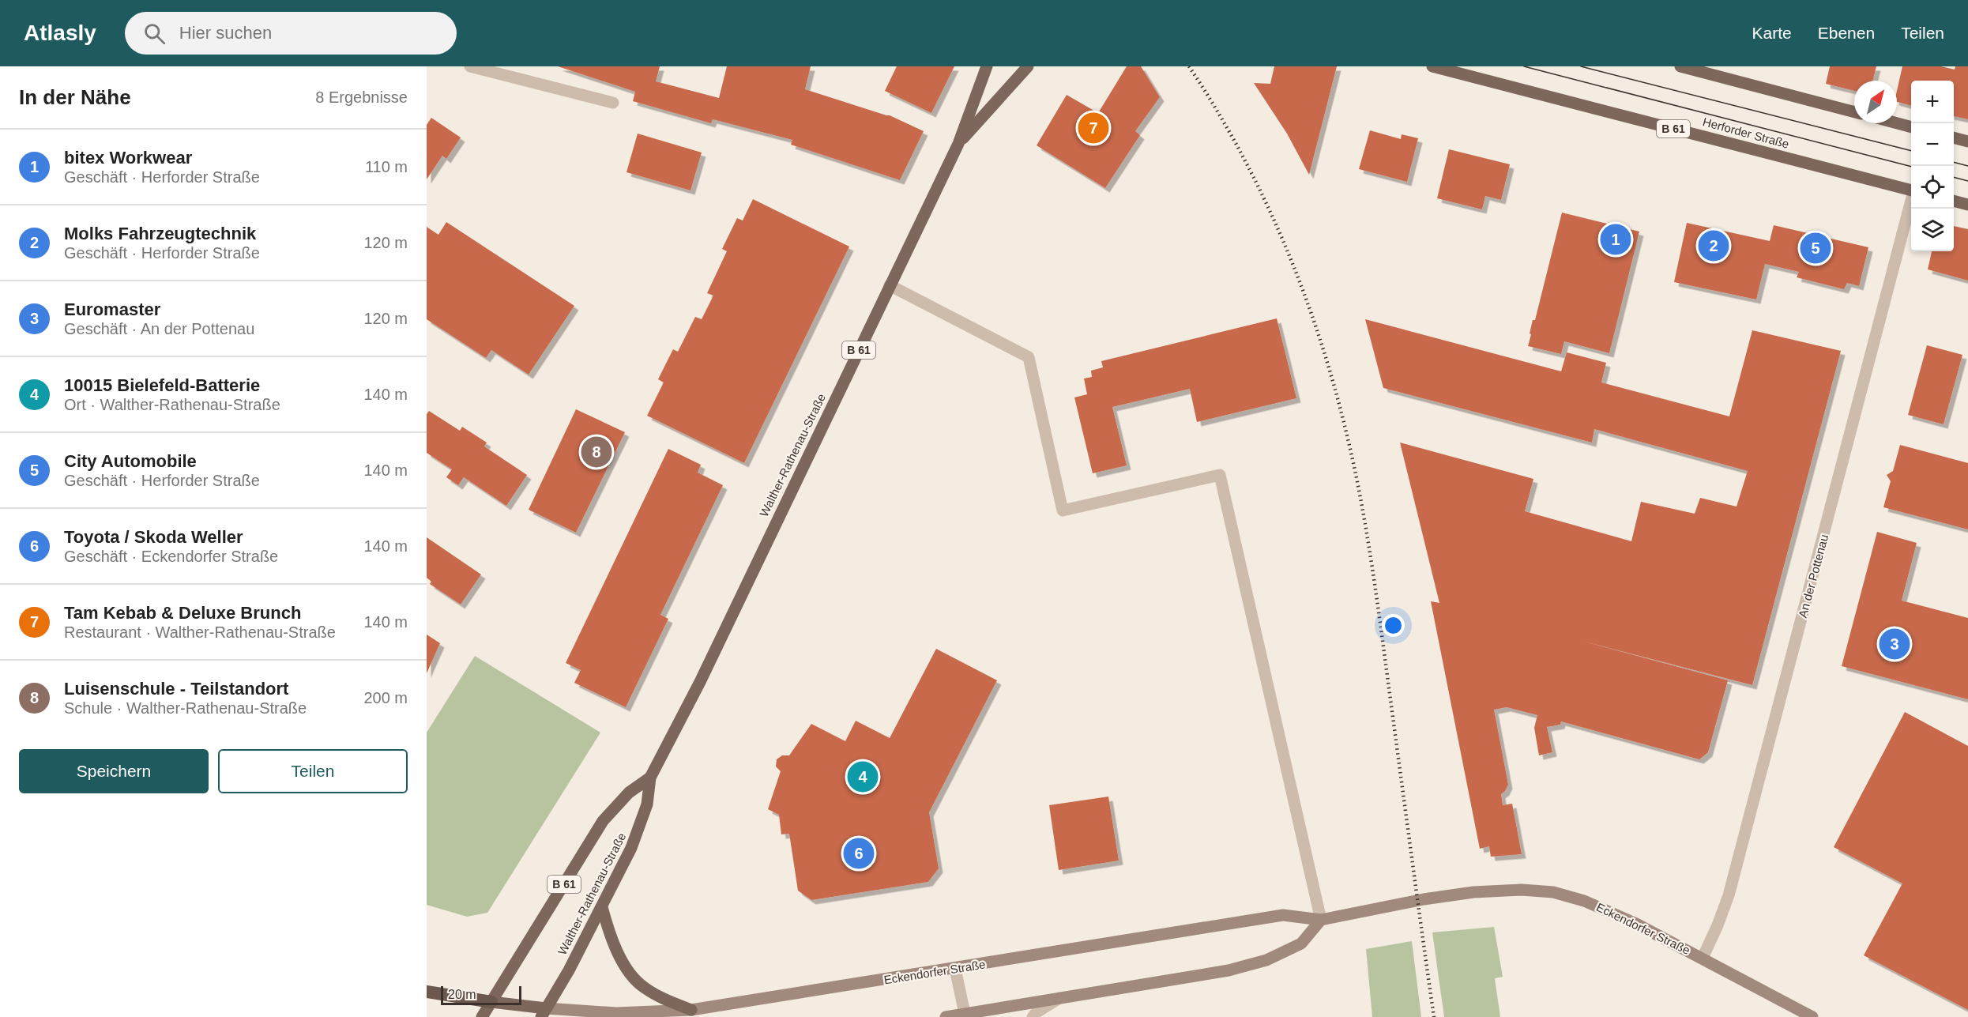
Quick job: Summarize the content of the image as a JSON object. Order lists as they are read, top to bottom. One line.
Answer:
{"streets":{"main road":["B 61","Herforder Straße","Walther-Rathenau-Straße","Eckendorfer Straße"],"street":["An der Pottenau"]},"crossings":[["Walther-Rathenau-Straße","Eckendorfer Straße"],["An der Pottenau","Eckendorfer Straße"]],"scale_bar":"20 m","north":"top right","page":{"header":"Atlasly","search":"Hier suchen","nav":["Karte","Ebenen","Teilen"],"heading":["In der Nähe","8 Ergebnisse"],"map_buttons":["+","−"],"pins":["7","1","2","5","8","3","4","6"],"list":[{"mark":"1","name":"bitex Workwear","note":"Geschäft · Herforder Straße","value":"110 m"},{"mark":"2","name":"Molks Fahrzeugtechnik","note":"Geschäft · Herforder Straße","value":"120 m"},{"mark":"3","name":"Euromaster","note":"Geschäft · An der Pottenau","value":"120 m"},{"mark":"4","name":"10015 Bielefeld-Batterie","note":"Ort · Walther-Rathenau-Straße","value":"140 m"},{"mark":"5","name":"City Automobile","note":"Geschäft · Herforder Straße","value":"140 m"},{"mark":"6","name":"Toyota / Skoda Weller","note":"Geschäft · Eckendorfer Straße","value":"140 m"},{"mark":"7","name":"Tam Kebab & Deluxe Brunch","note":"Restaurant · Walther-Rathenau-Straße","value":"140 m"},{"mark":"8","name":"Luisenschule - Teilstandort","note":"Schule · Walther-Rathenau-Straße","value":"200 m"}],"buttons":["Speichern","Teilen"],"scale":"20 m"}}
